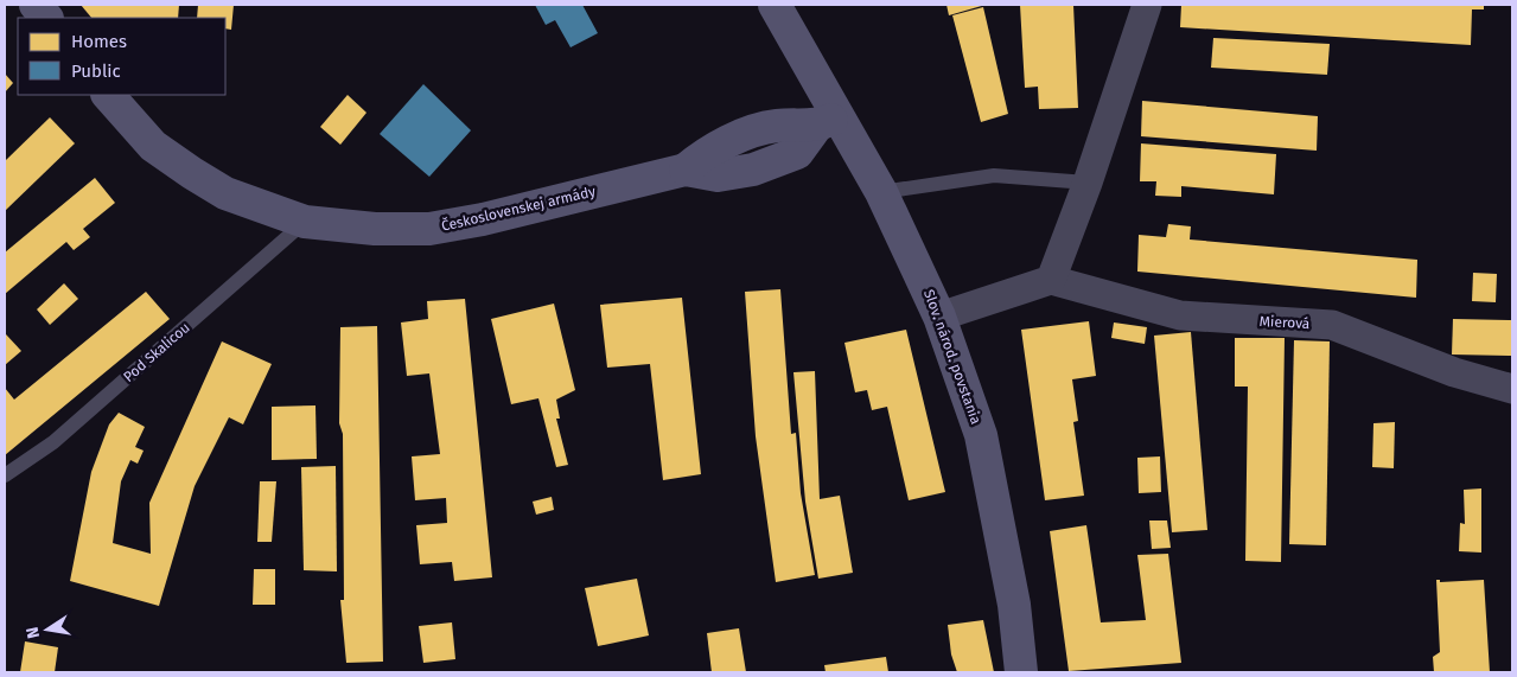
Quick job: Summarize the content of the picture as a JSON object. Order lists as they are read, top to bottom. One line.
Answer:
{"streets":{"street":["Československej armády","Mierová","Slov. národ. povstania"],"lane":["Pod Skalicou"]},"crossings":[["Československej armády","Pod Skalicou"],["Československej armády","Slov. národ. povstania"]],"legend":["Homes","Public"],"north":"left"}
